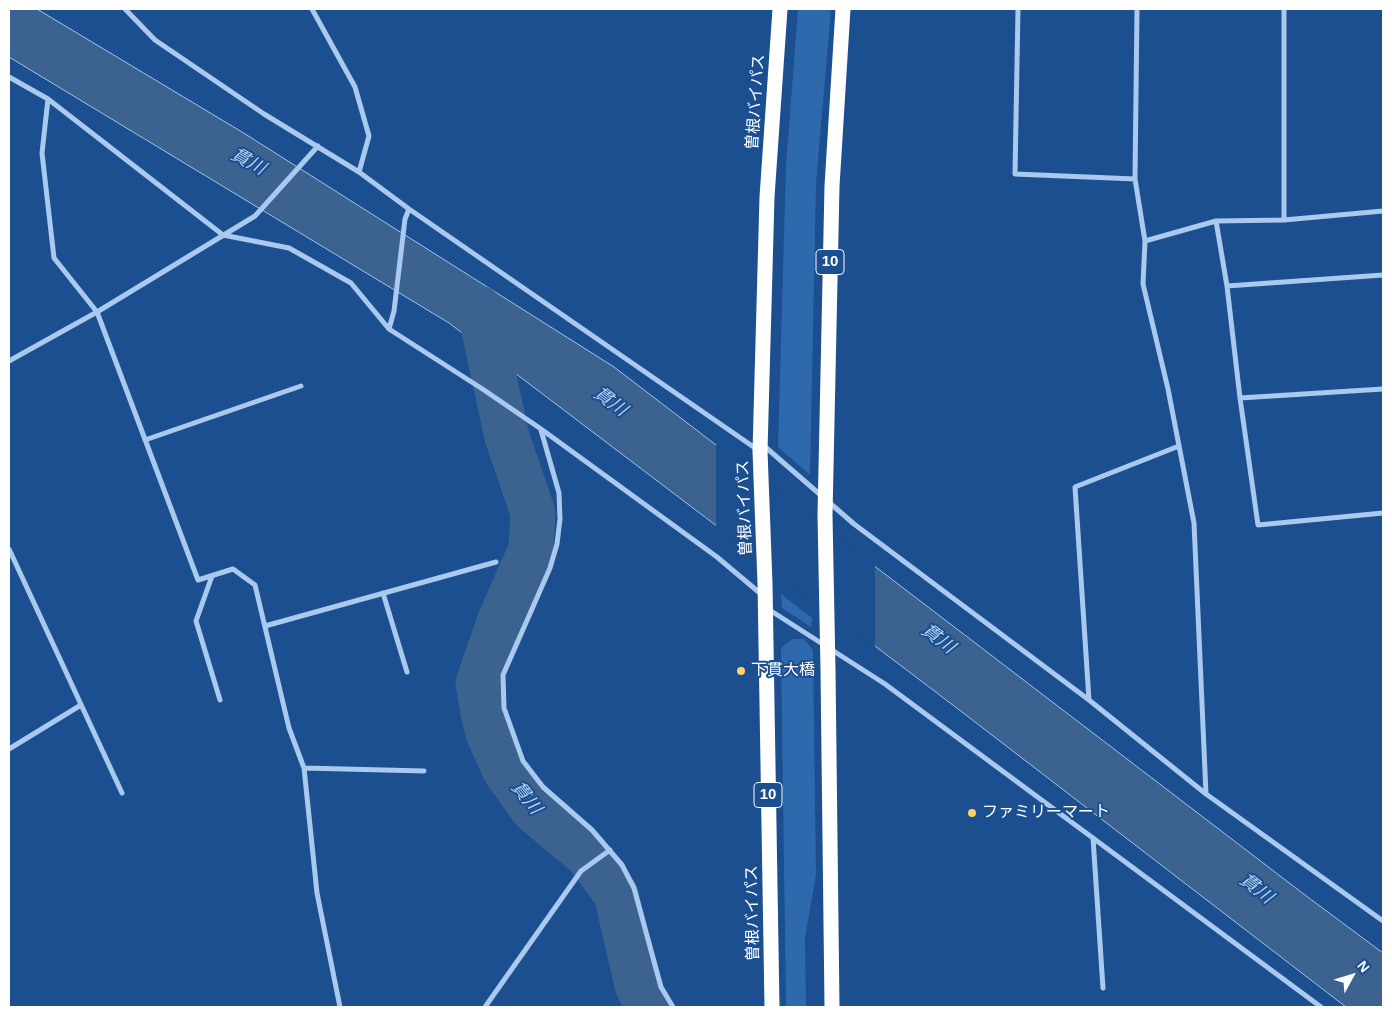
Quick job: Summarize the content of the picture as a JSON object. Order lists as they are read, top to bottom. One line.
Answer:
{"streets":{"highway":["曽根バイパス","10"]},"water":["貫川"],"places":["下貫大橋","ファミリーマート"],"north":"top right"}
